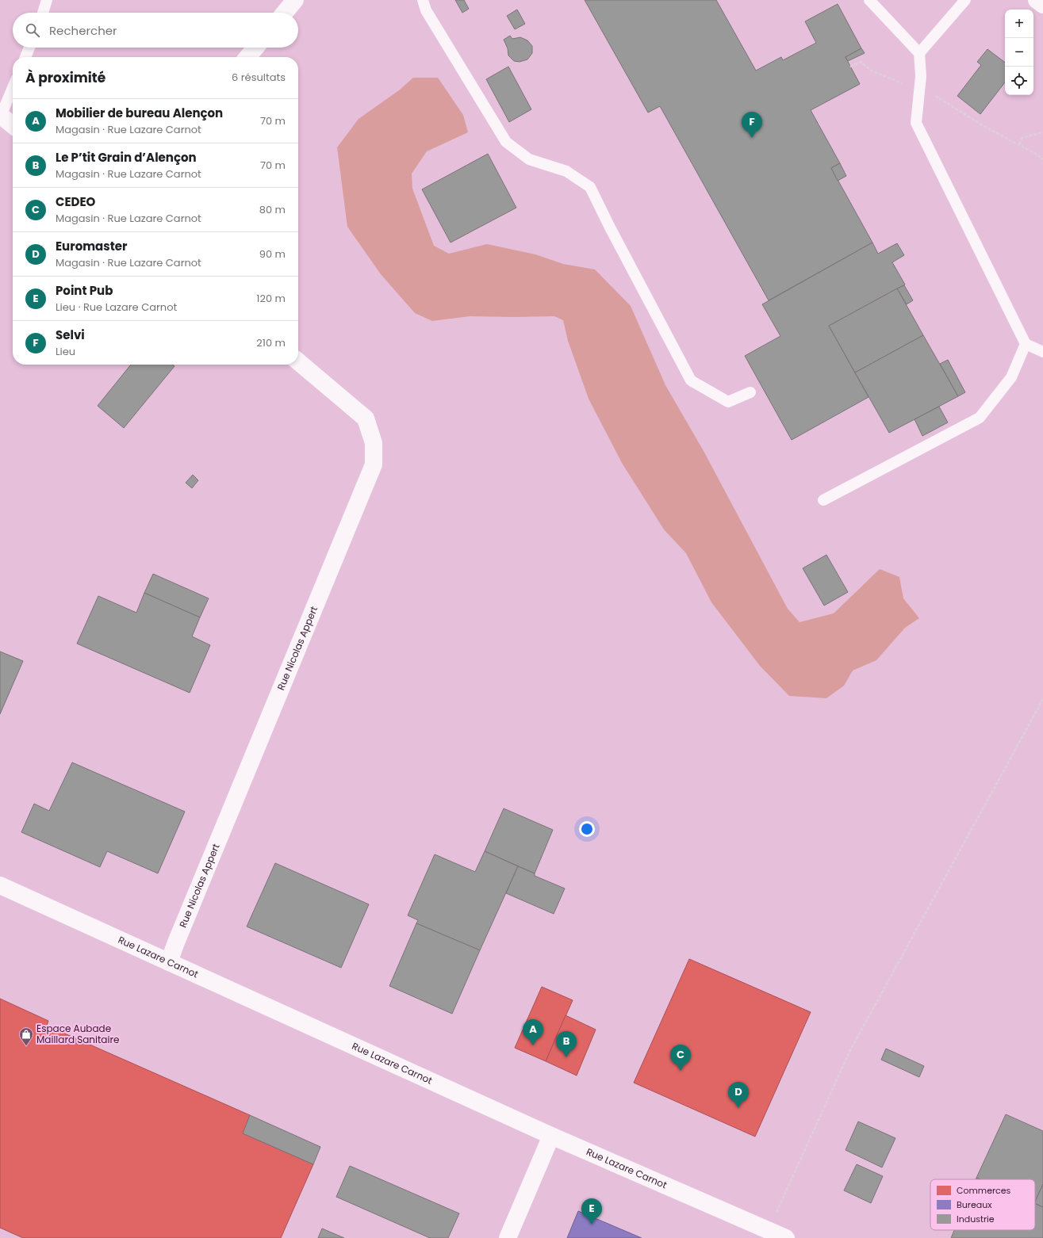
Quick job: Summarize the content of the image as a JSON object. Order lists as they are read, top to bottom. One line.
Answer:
{"streets":{"street":["Rue Nicolas Appert","Rue Lazare Carnot"]},"crossings":[["Rue Nicolas Appert","Rue Lazare Carnot"]],"places":{"shop":["Espace Aubade Maillard Sanitaire"]},"legend":["Commerces","Bureaux","Industrie"],"page":{"map_buttons":["+","−"],"search":"Rechercher","heading":["À proximité","6 résultats"],"list":[{"mark":"A","name":"Mobilier de bureau Alençon","note":"Magasin · Rue Lazare Carnot","value":"70 m"},{"mark":"B","name":"Le P’tit Grain d’Alençon","note":"Magasin · Rue Lazare Carnot","value":"70 m"},{"mark":"C","name":"CEDEO","note":"Magasin · Rue Lazare Carnot","value":"80 m"},{"mark":"D","name":"Euromaster","note":"Magasin · Rue Lazare Carnot","value":"90 m"},{"mark":"E","name":"Point Pub","note":"Lieu · Rue Lazare Carnot","value":"120 m"},{"mark":"F","name":"Selvi","note":"Lieu","value":"210 m"}],"pins":["F","A","B","C","D","E"]}}
